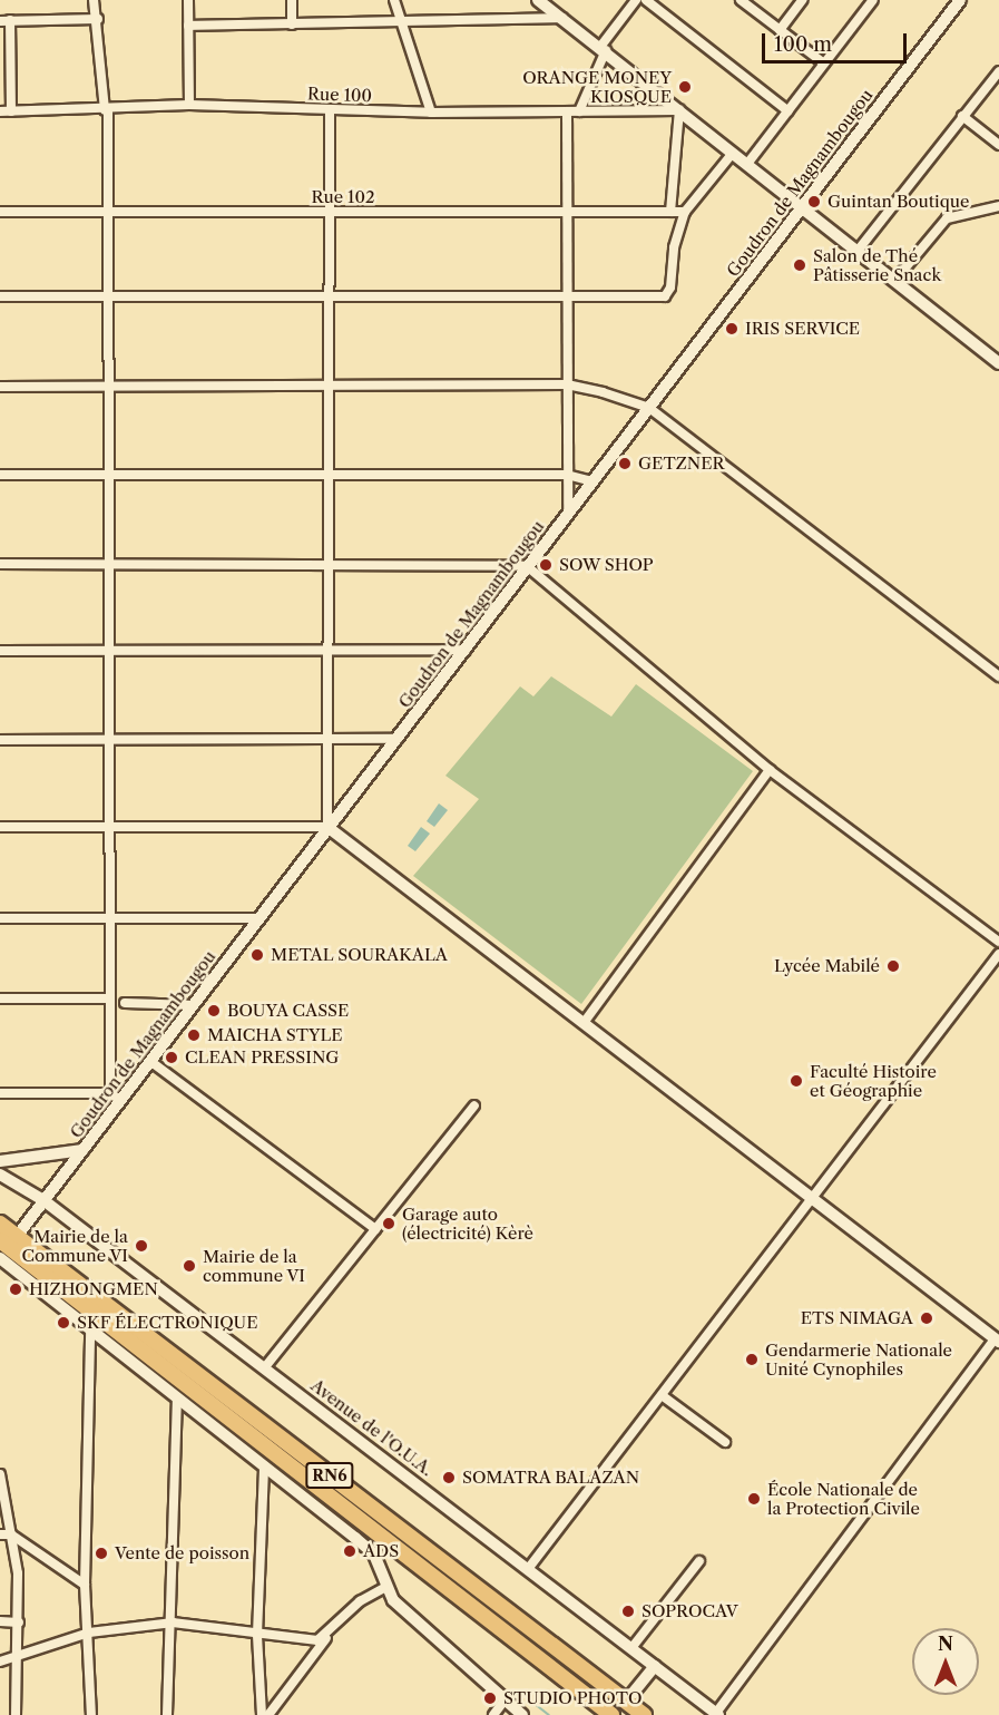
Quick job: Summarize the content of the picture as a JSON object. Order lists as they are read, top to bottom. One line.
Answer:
{"streets":{"highway":["RN6"],"street":["Rue 100","Goudron de Magnambougou","Rue 102","Avenue de l'O.U.A."]},"crossings":[["Goudron de Magnambougou","Avenue de l'O.U.A."],["Goudron de Magnambougou","RN6"]],"places":["ORANGE MONEY KIOSQUE","Guintan Boutique","Salon de Thé Pâtisserie Snack","IRIS SERVICE","GETZNER","SOW SHOP","METAL SOURAKALA","Lycée Mabilé","BOUYA CASSE","MAICHA STYLE","CLEAN PRESSING","Faculté Histoire et Géographie","Garage auto (électricité) Kèrè","Mairie de la Commune VI","Mairie de la commune VI","HIZHONGMEN","ETS NIMAGA","SKF ÉLECTRONIQUE","Gendarmerie Nationale Unité Cynophiles","SOMATRA BALAZAN","École Nationale de la Protection Civile","ADS","Vente de poisson","SOPROCAV","STUDIO PHOTO"],"scale_bar":"100 m","north":"top"}
